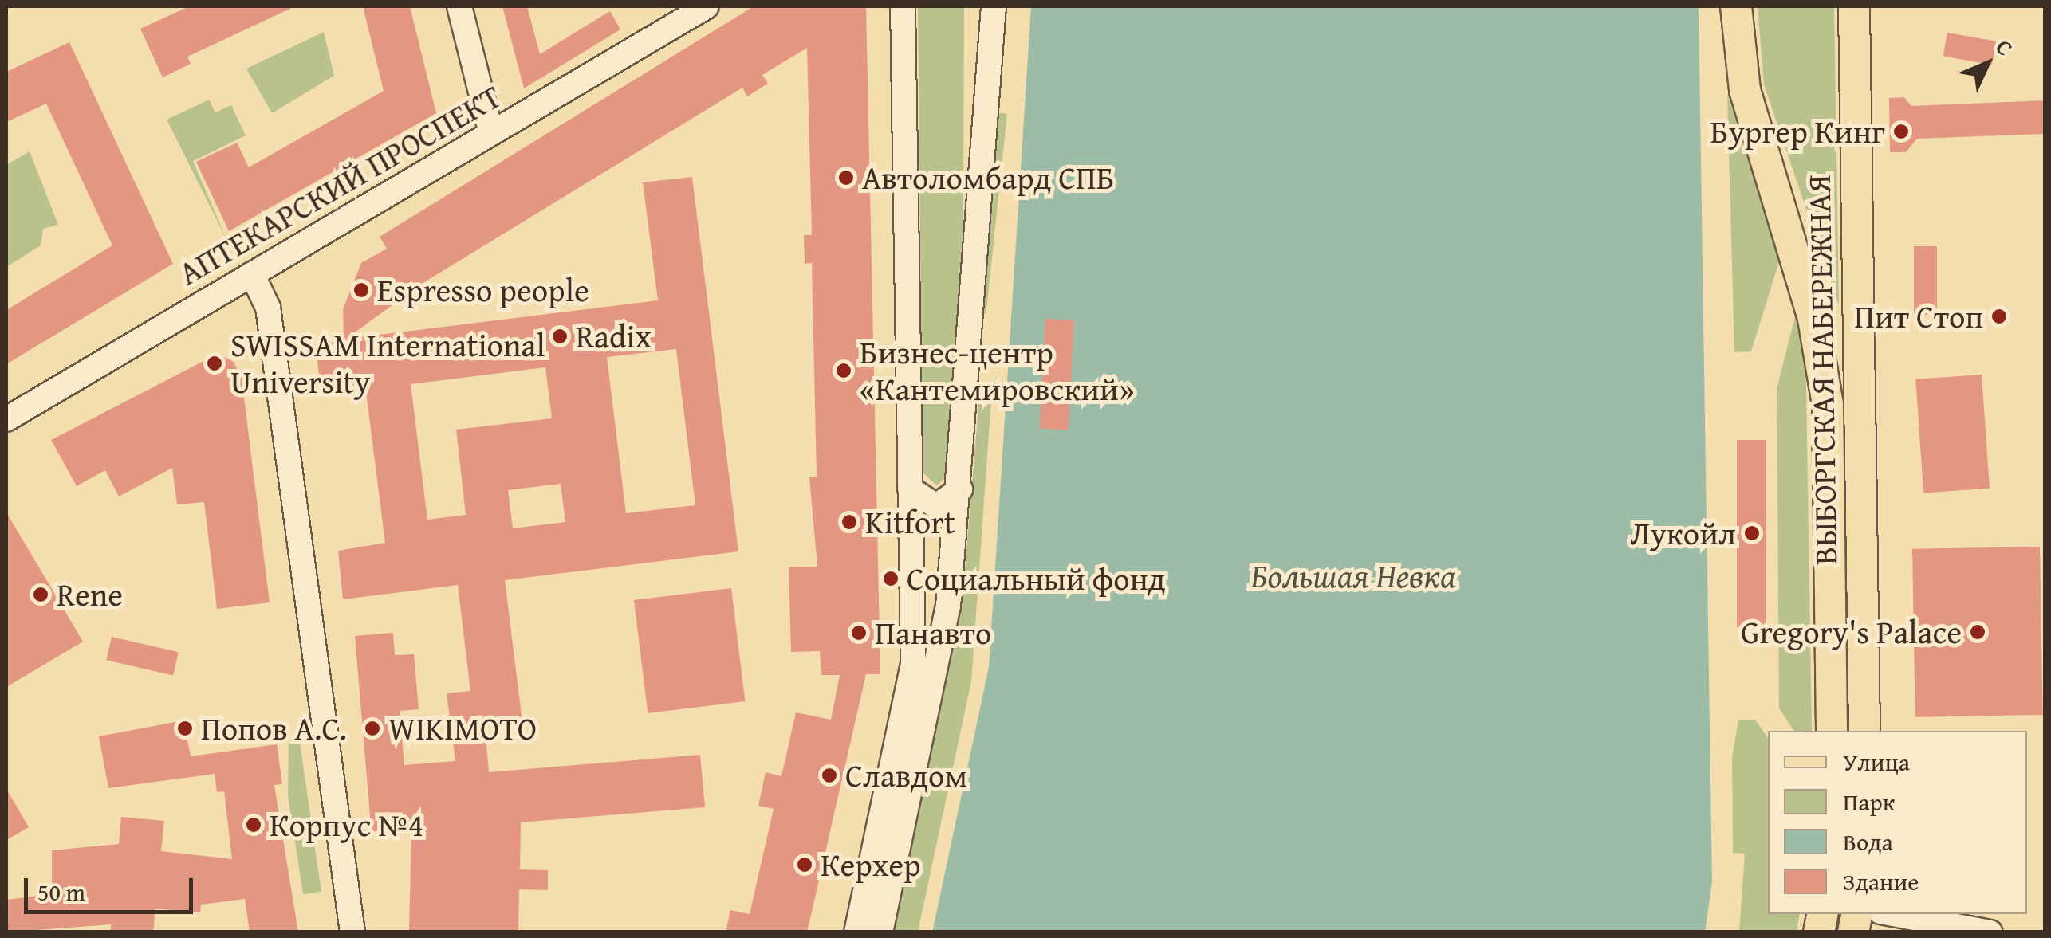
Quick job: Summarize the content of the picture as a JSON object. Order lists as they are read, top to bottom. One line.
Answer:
{"streets":{"main road":["ВЫБОРГСКАЯ НАБЕРЕЖНАЯ"],"street":["АПТЕКАРСКИЙ ПРОСПЕКТ"]},"water":["Большая Невка"],"places":["Бургер Кинг","Автоломбард СПБ","Espresso people","Пит Стоп","Radix","SWISSAM International University","Бизнес-центр «Кантемировский»","Kitfort","Лукойл","Социальный фонд","Rene","Gregory's Palace","Панавто","Попов А.С.","WIKIMOTO","Славдом","Корпус №4","Керхер"],"legend":["Улица","Парк","Вода","Здание"],"scale_bar":"50 m","north":"top right"}
